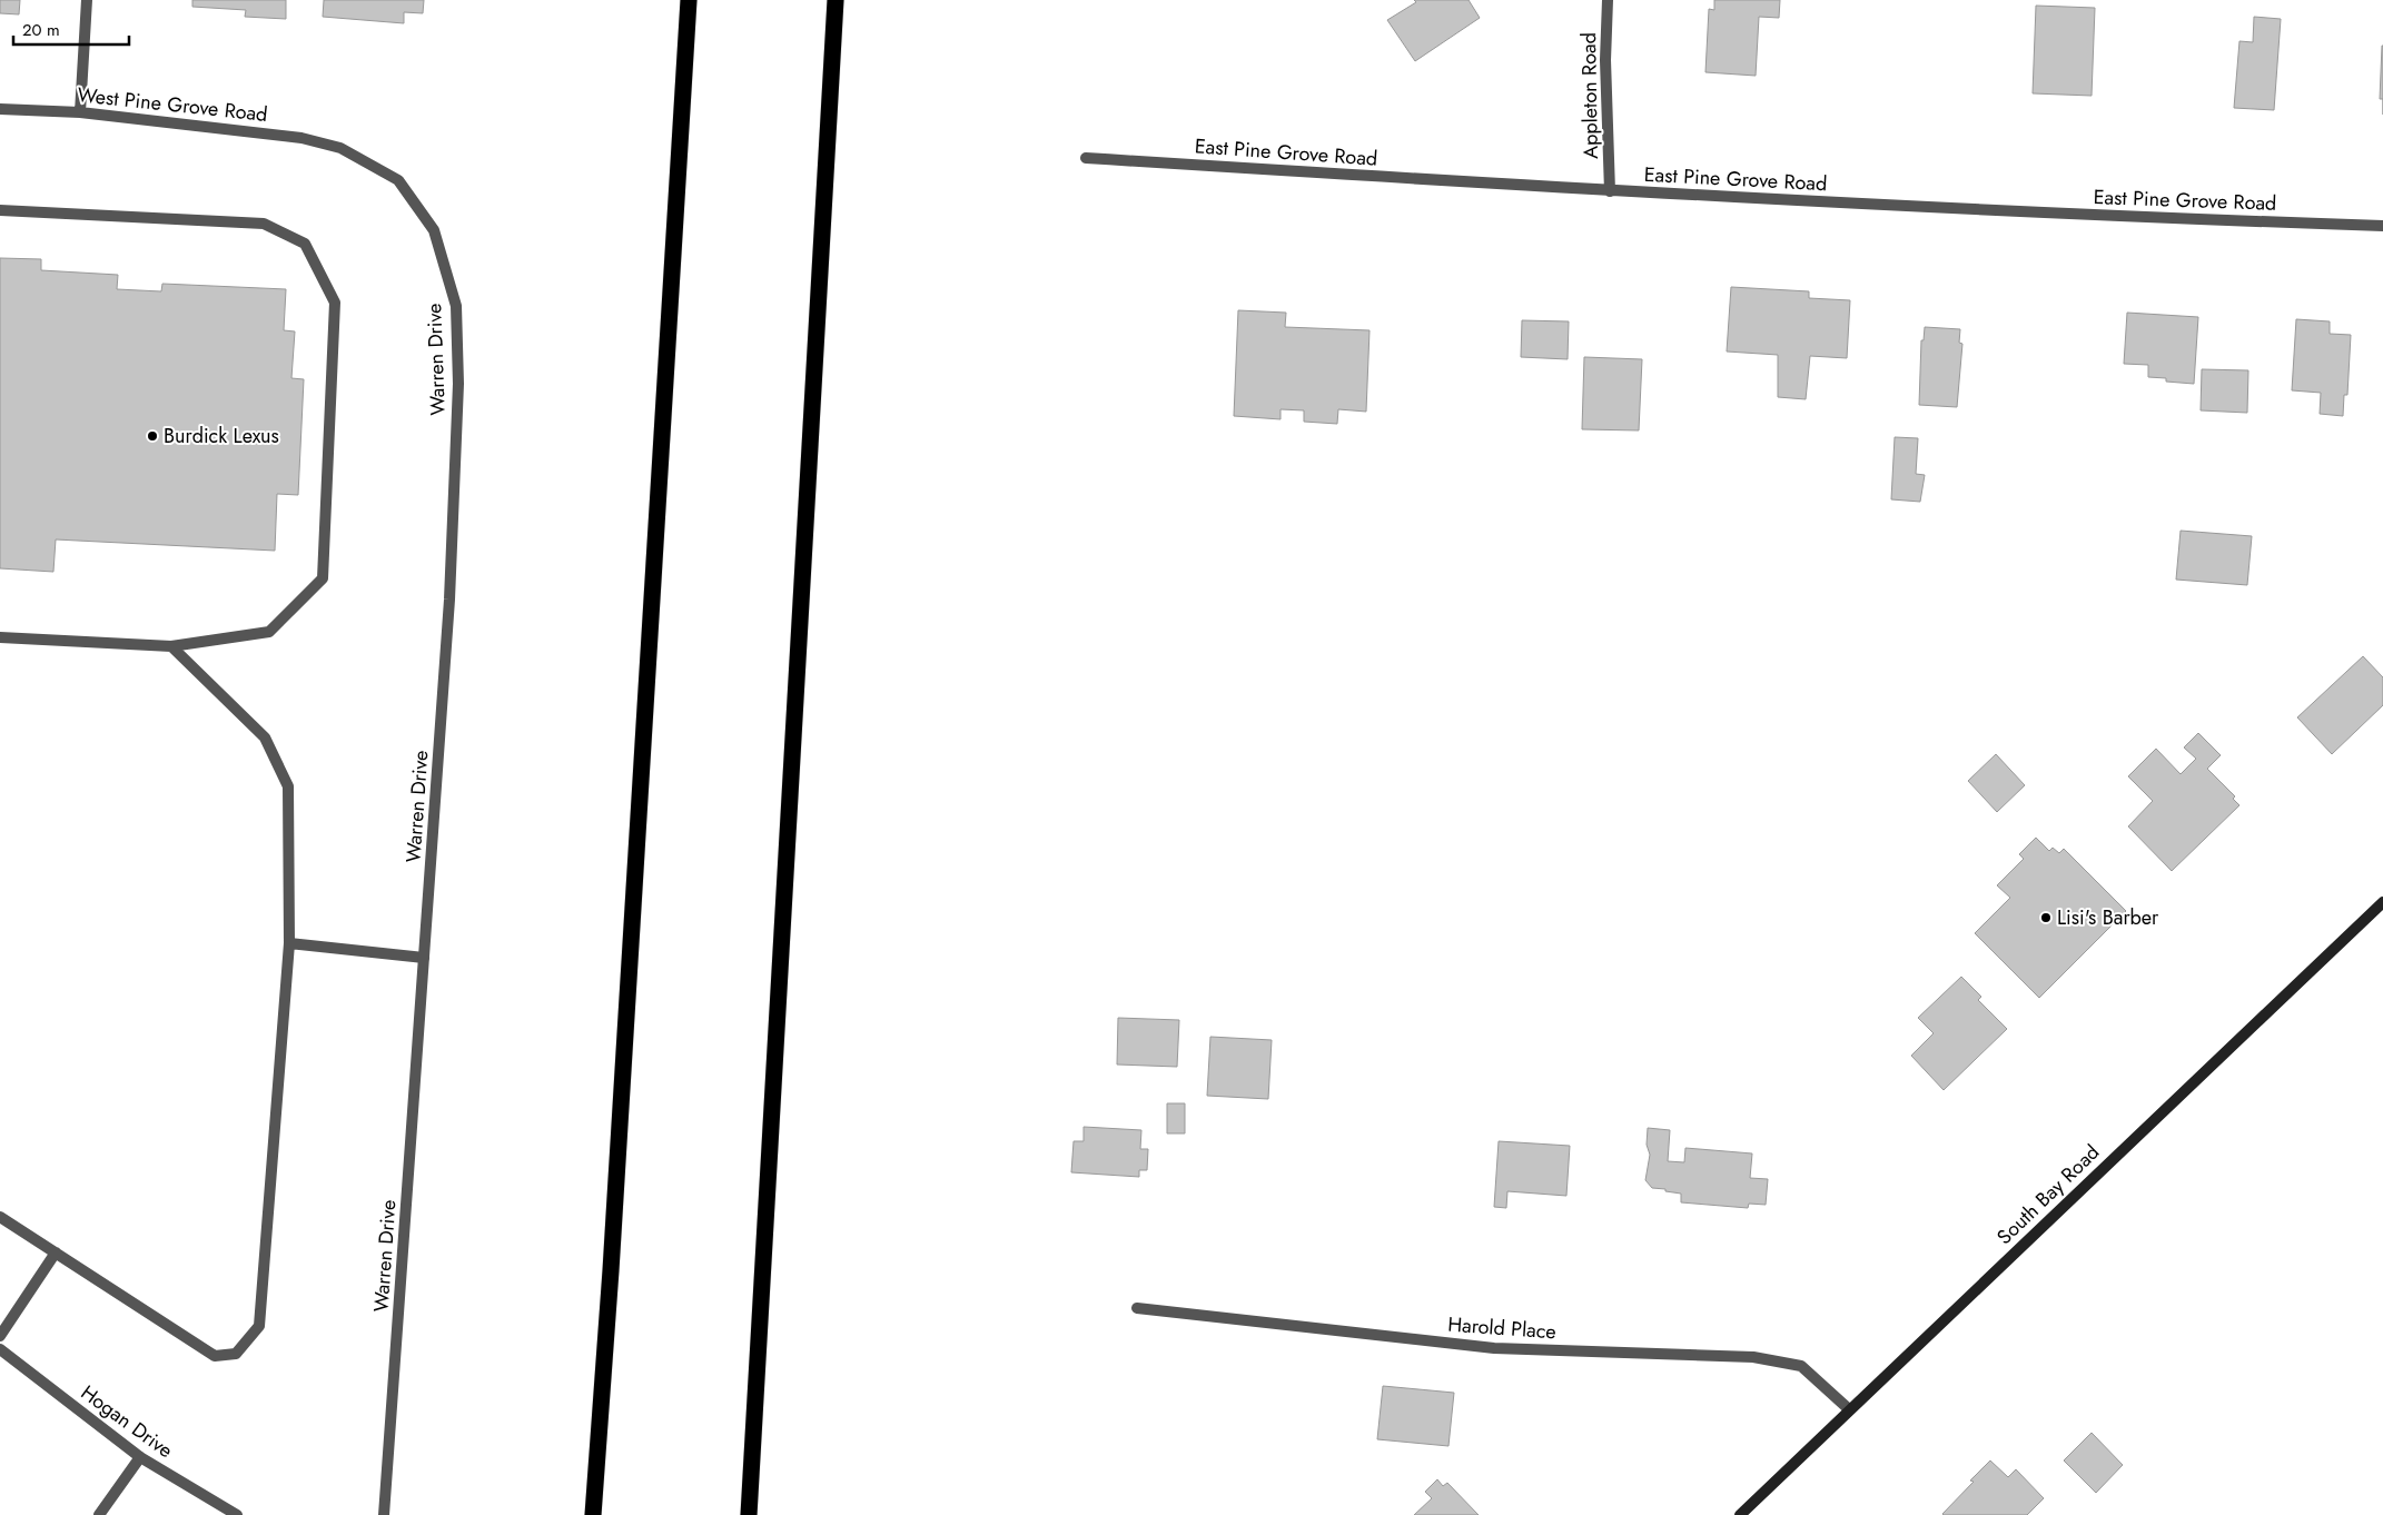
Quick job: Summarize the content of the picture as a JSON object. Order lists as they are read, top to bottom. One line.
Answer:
{"streets":{"street":["Appleton Road","West Pine Grove Road","East Pine Grove Road","Warren Drive","South Bay Road","Harold Place","Hogan Drive"]},"crossings":[["Appleton Road","East Pine Grove Road"],["West Pine Grove Road","Warren Drive"],["South Bay Road","Harold Place"]],"places":["Burdick Lexus","Lisi's Barber"],"scale_bar":"20 m"}
